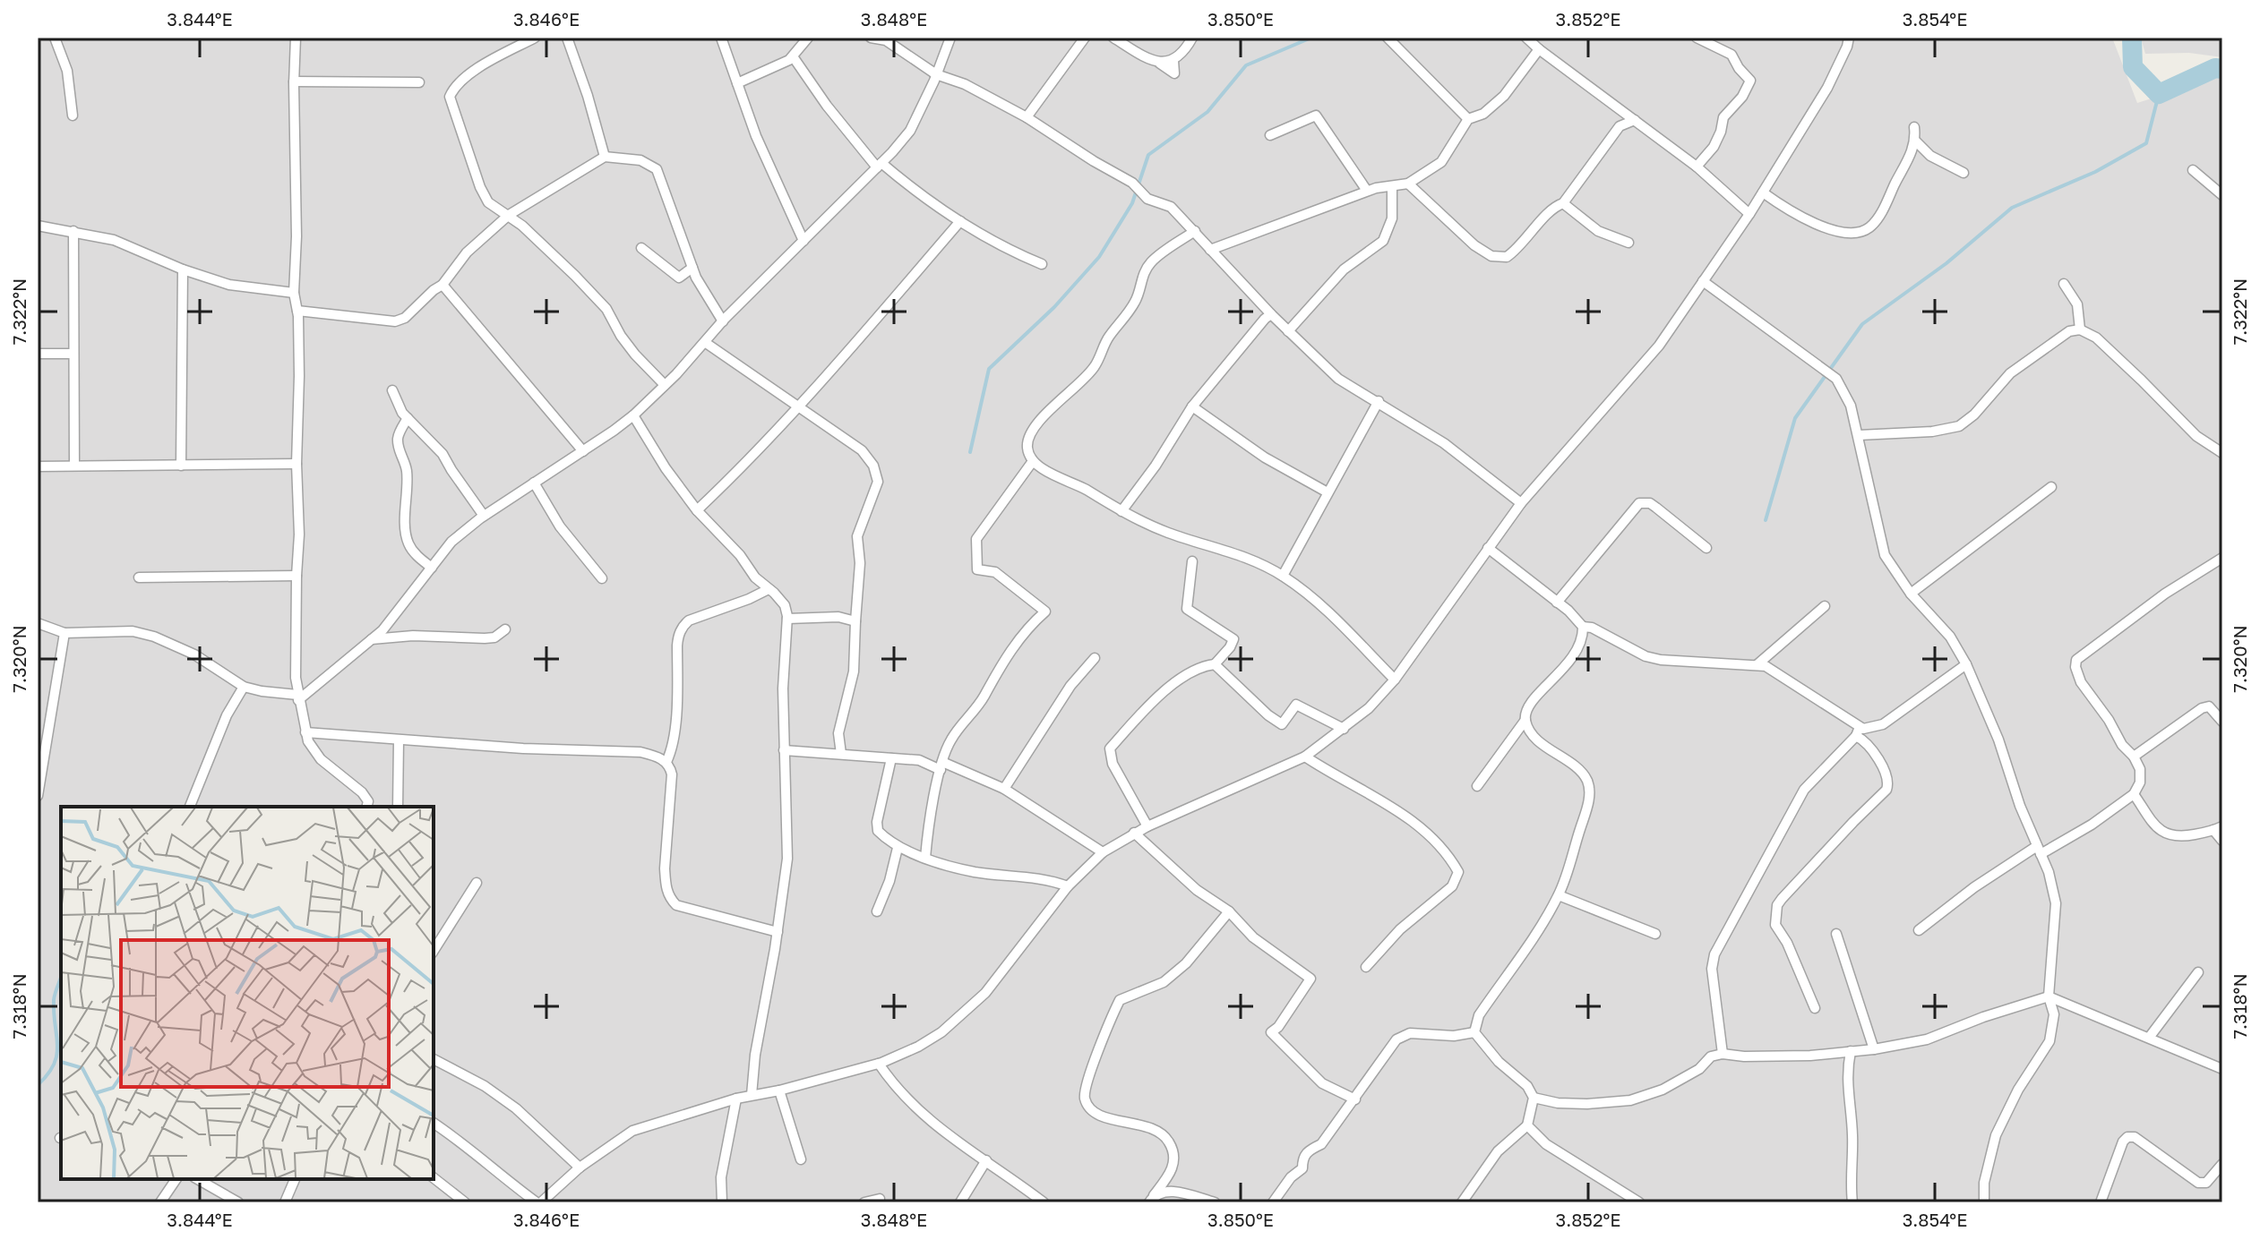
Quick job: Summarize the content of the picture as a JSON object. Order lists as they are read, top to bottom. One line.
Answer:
{"coordinates":["3.844°E","3.846°E","3.848°E","3.850°E","3.852°E","3.854°E","7.322°N","7.320°N","7.318°N"]}
